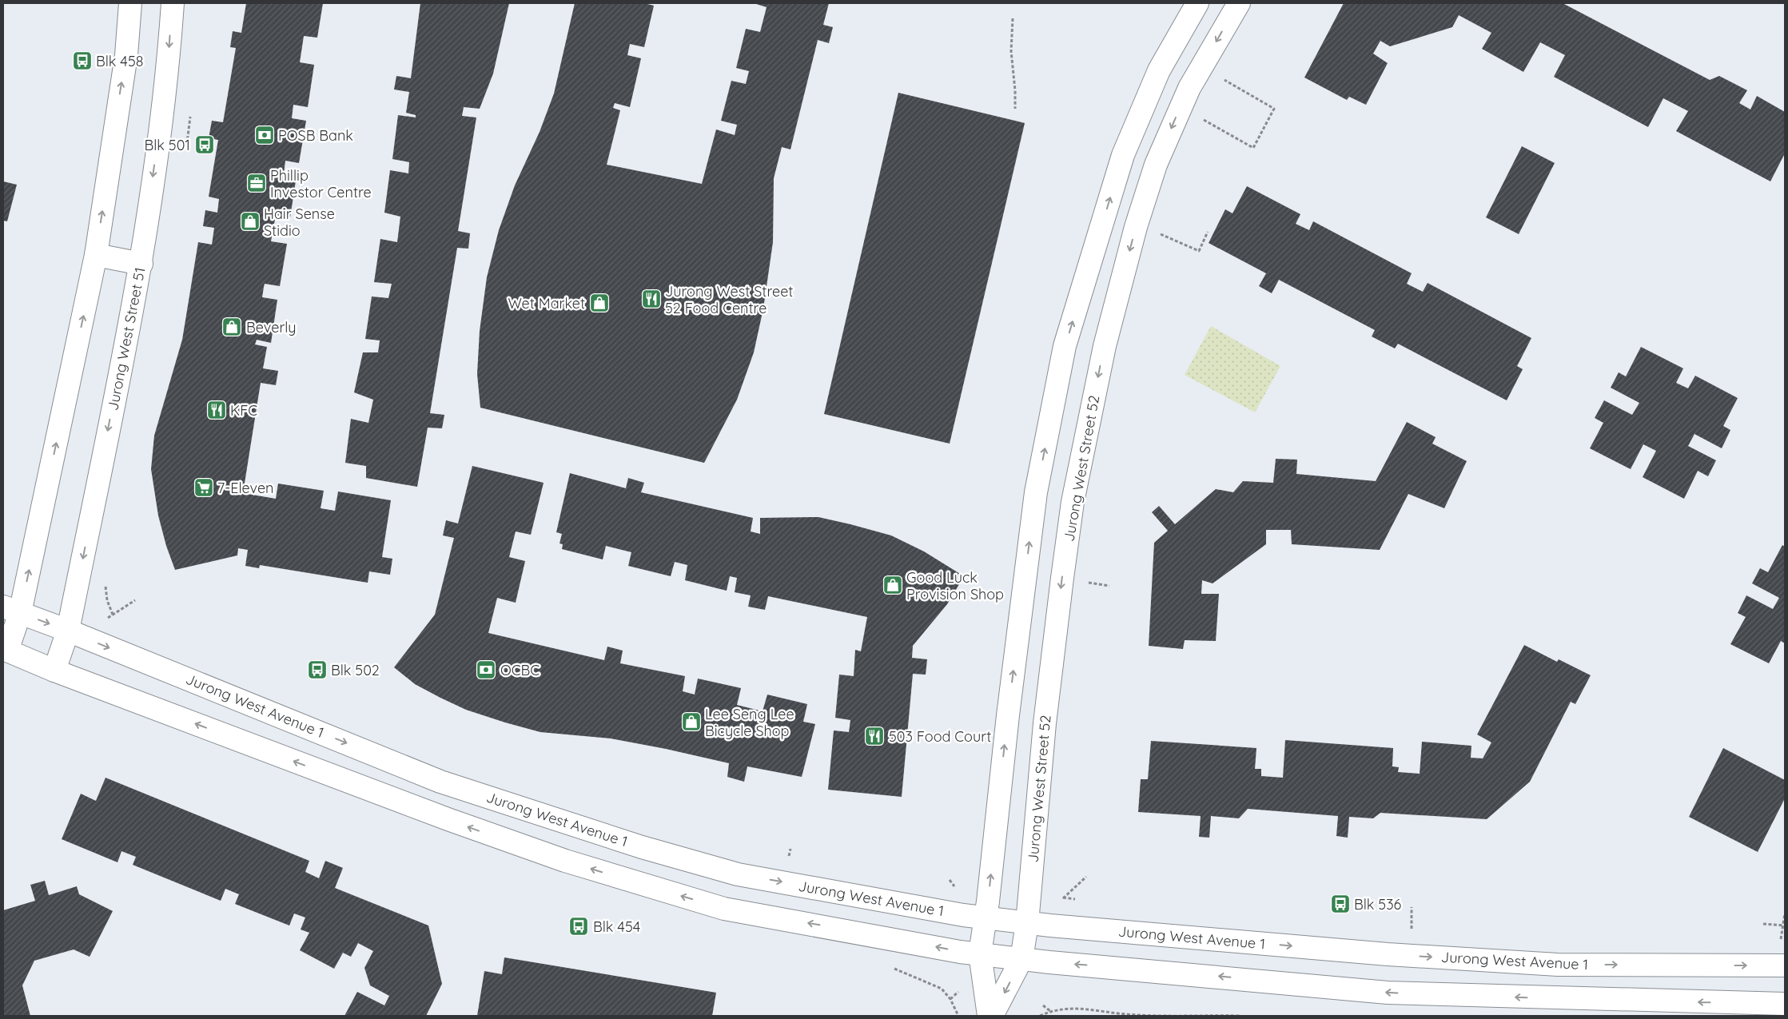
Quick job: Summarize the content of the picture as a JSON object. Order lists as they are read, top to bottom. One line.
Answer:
{"streets":{"street":["Jurong West Street 51","Jurong West Street 52","Jurong West Avenue 1"]},"crossings":[["Jurong West Street 51","Jurong West Avenue 1"],["Jurong West Street 52","Jurong West Avenue 1"]],"places":{"bus stop":["Blk 458","Blk 501","Blk 502","Blk 536","Blk 454"],"bank":["POSB Bank","OCBC"],"office":["Phillip Investor Centre"],"shop":["Hair Sense Stidio","Wet Market","Beverly","Good Luck Provision Shop","Lee Seng Lee Bicycle Shop"],"restaurant":["Jurong West Street 52 Food Centre","KFC","503 Food Court"],"supermarket":["7-Eleven"]}}
